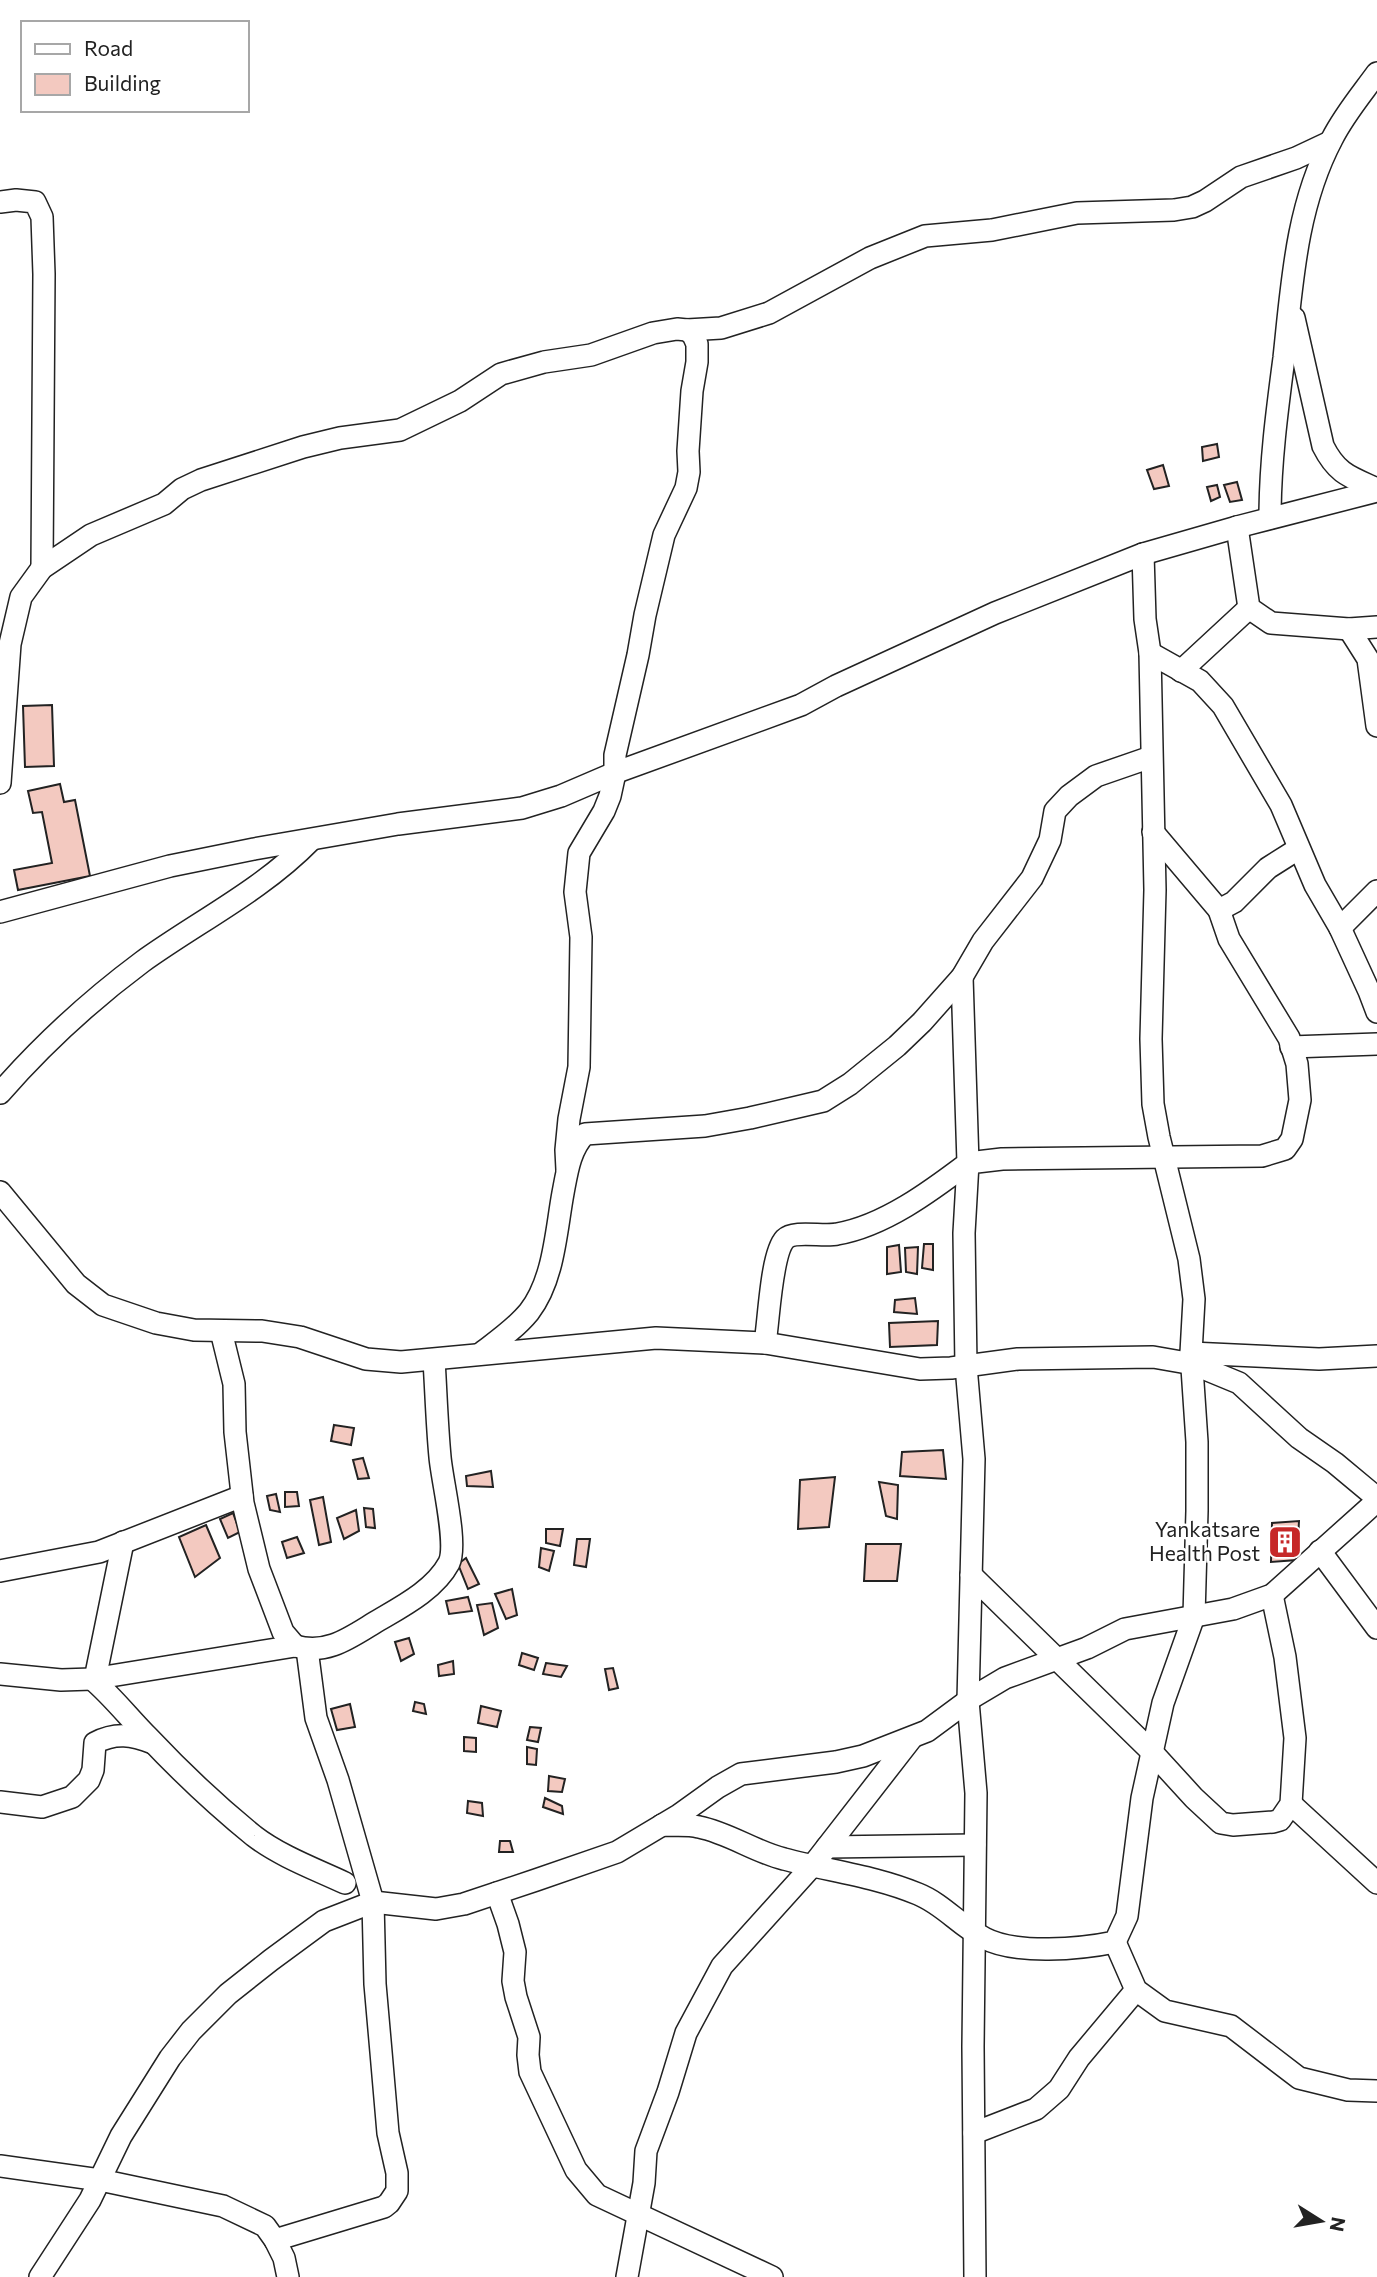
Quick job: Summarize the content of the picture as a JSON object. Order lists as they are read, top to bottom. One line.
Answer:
{"places":{"building":["Yankatsare Health Post"]},"legend":["Road","Building"],"north":"right"}
